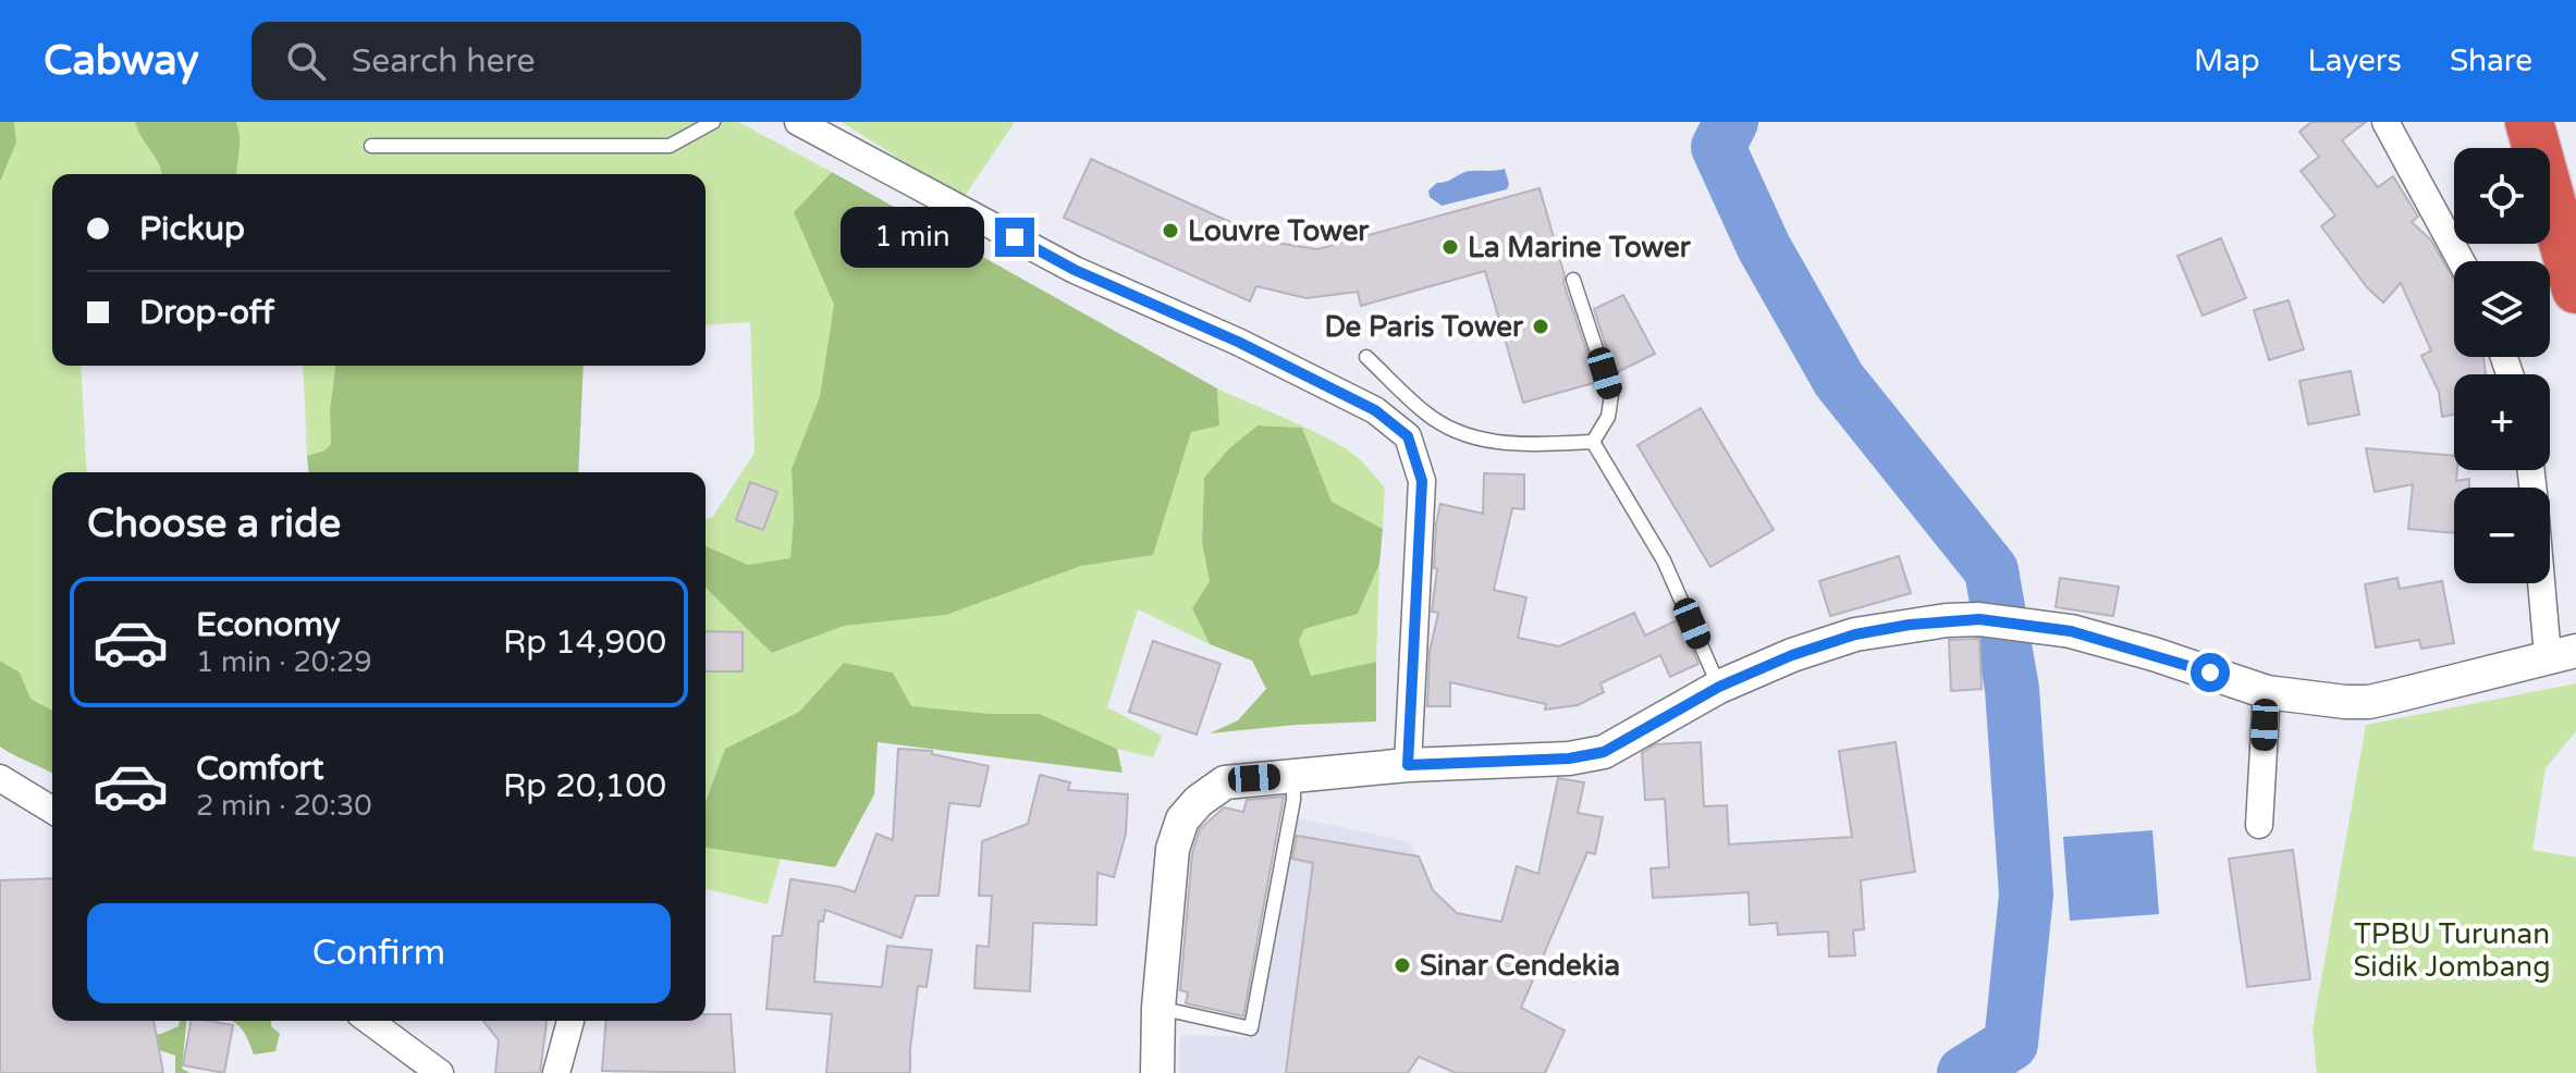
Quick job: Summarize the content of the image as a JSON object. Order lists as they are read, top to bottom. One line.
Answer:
{"parks":["TPBU Turunan Sidik Jombang"],"places":["Louvre Tower","La Marine Tower","De Paris Tower","Sinar Cendekia"],"page":{"header":"Cabway","search":"Search here","nav":["Map","Layers","Share"],"map_buttons":["+","−"],"banner":["Pickup","Drop-off"],"bubble":"1 min","heading":"Choose a ride","list":[{"name":"Economy","note":"1 min · 20:29","value":"Rp 14,900"},{"name":"Comfort","note":"2 min · 20:30","value":"Rp 20,100"}],"buttons":"Confirm"}}
